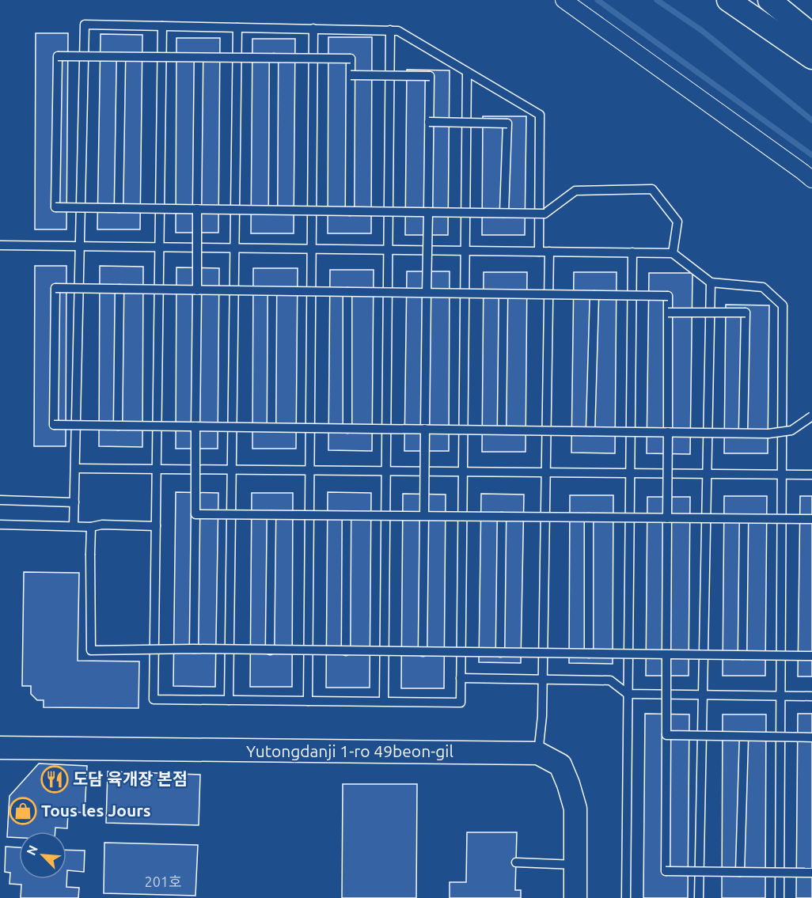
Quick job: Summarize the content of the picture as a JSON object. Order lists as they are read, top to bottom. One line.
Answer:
{"streets":{"street":["Yutongdanji 1-ro 49beon-gil"]},"places":{"restaurant":["도담 육개장 본점"],"shop":["Tous les Jours"]},"house_numbers":["201호"],"north":"top left"}
